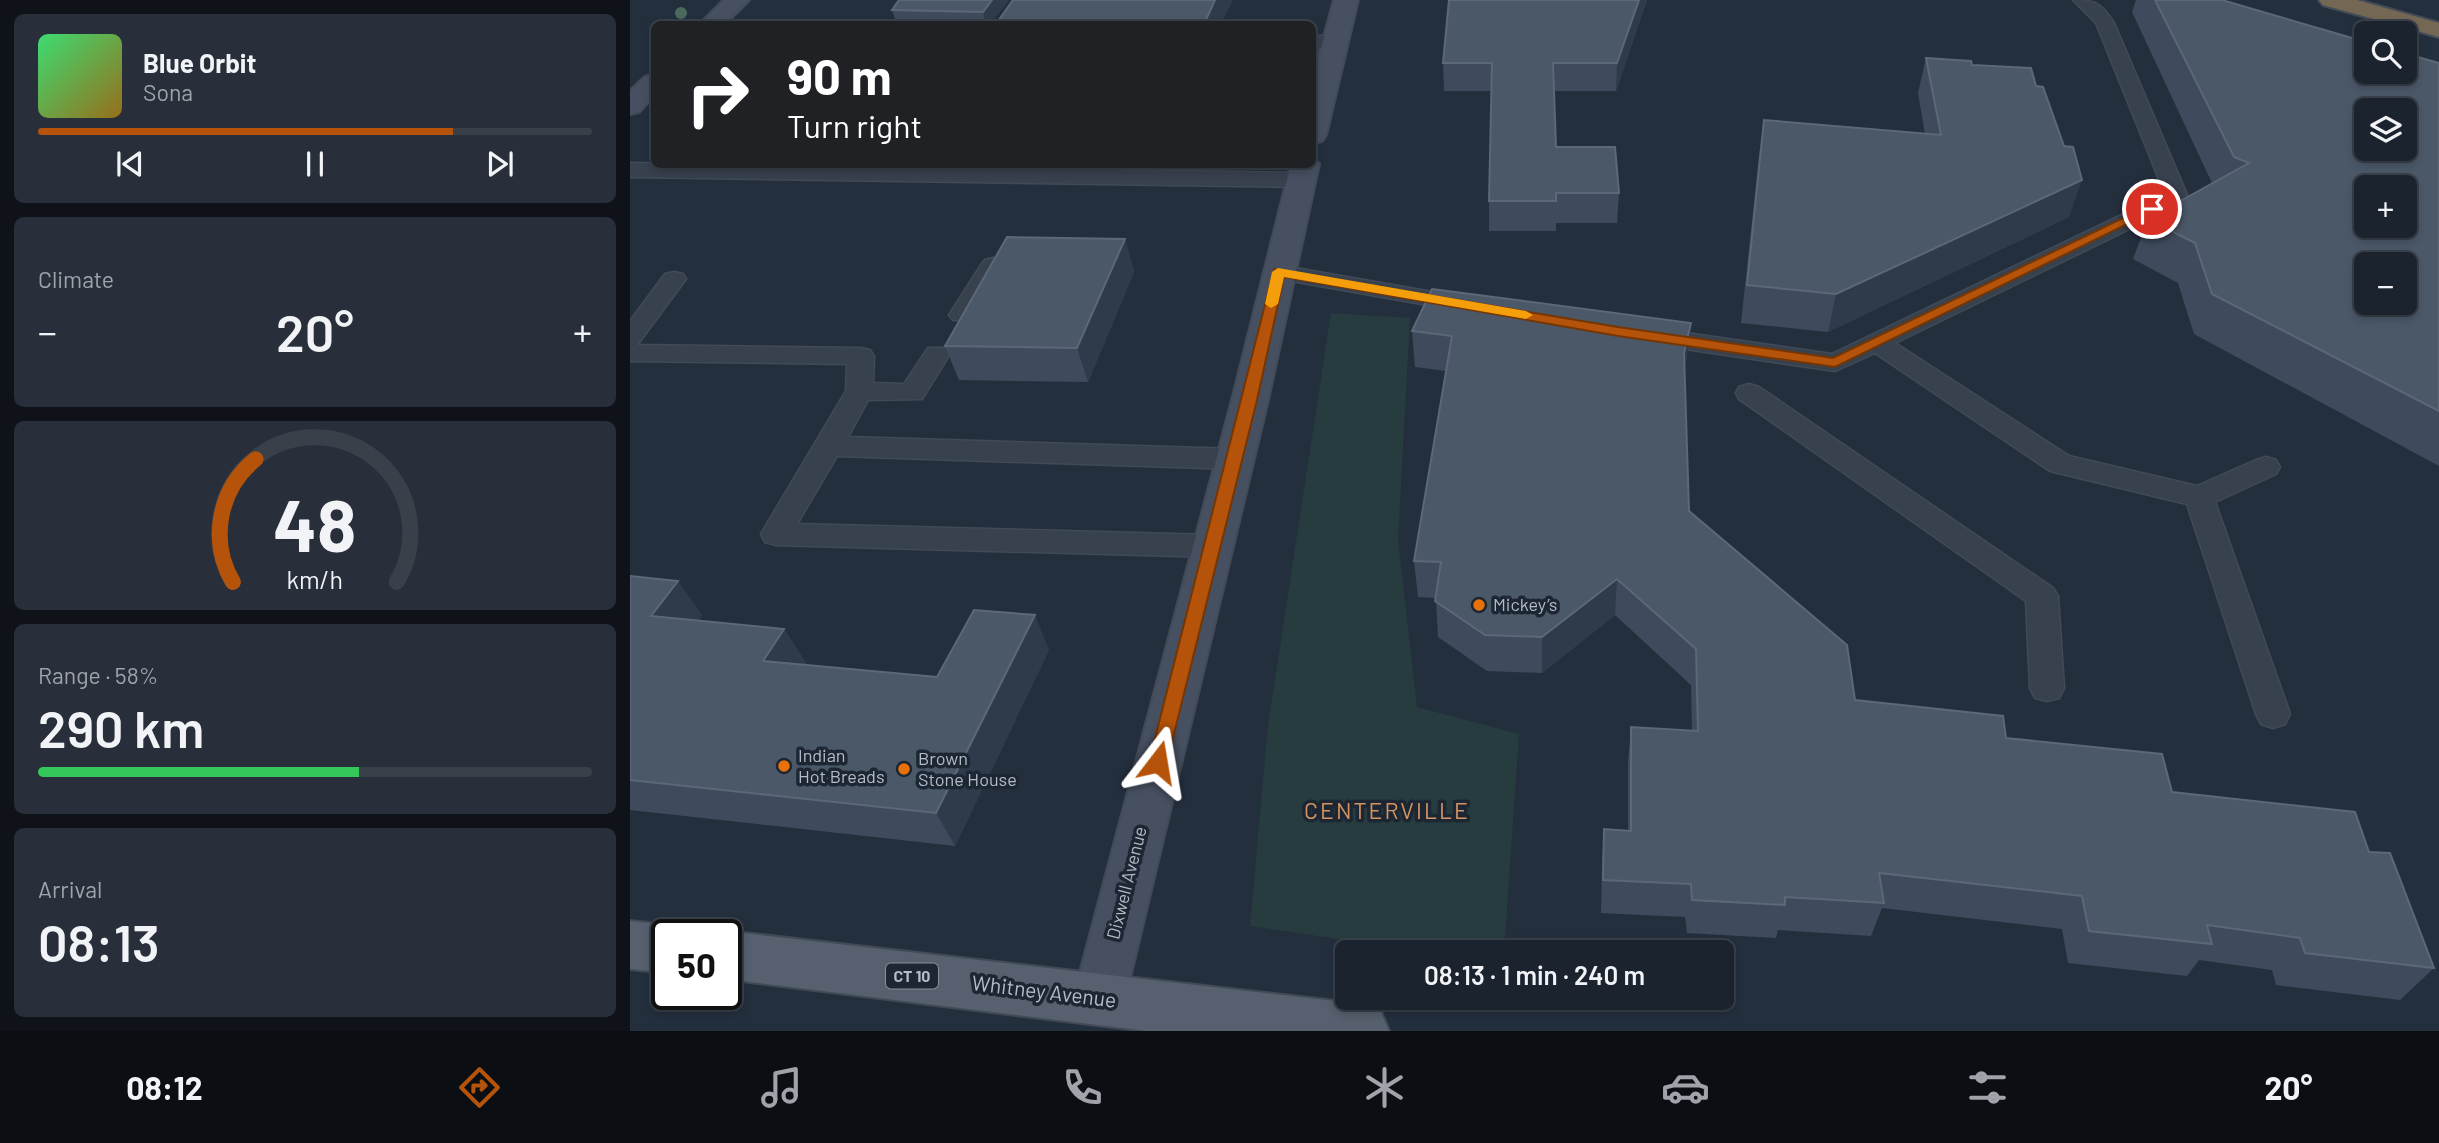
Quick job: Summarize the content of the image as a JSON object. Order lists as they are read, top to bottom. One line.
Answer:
{"streets":{"main road":["Dixwell Avenue","CT 10","Whitney Avenue"]},"crossings":[["Dixwell Avenue","Whitney Avenue"]],"districts":["CENTERVILLE"],"places":["Mickey’s","Indian Hot Breads","Brown Stone House"],"page":{"map_buttons":["+","−"],"turn":["90 m","Turn right"],"song":["Blue Orbit","Sona"],"tile":["Climate",["Range · 58%","290 km"],["Arrival","08:13"]],"heat":["−","20°","+"],"limit":"50","trip":"08:13 · 1 min · 240 m","tabs":["08:12","20°"],"gauge":["48","km/h"]}}
